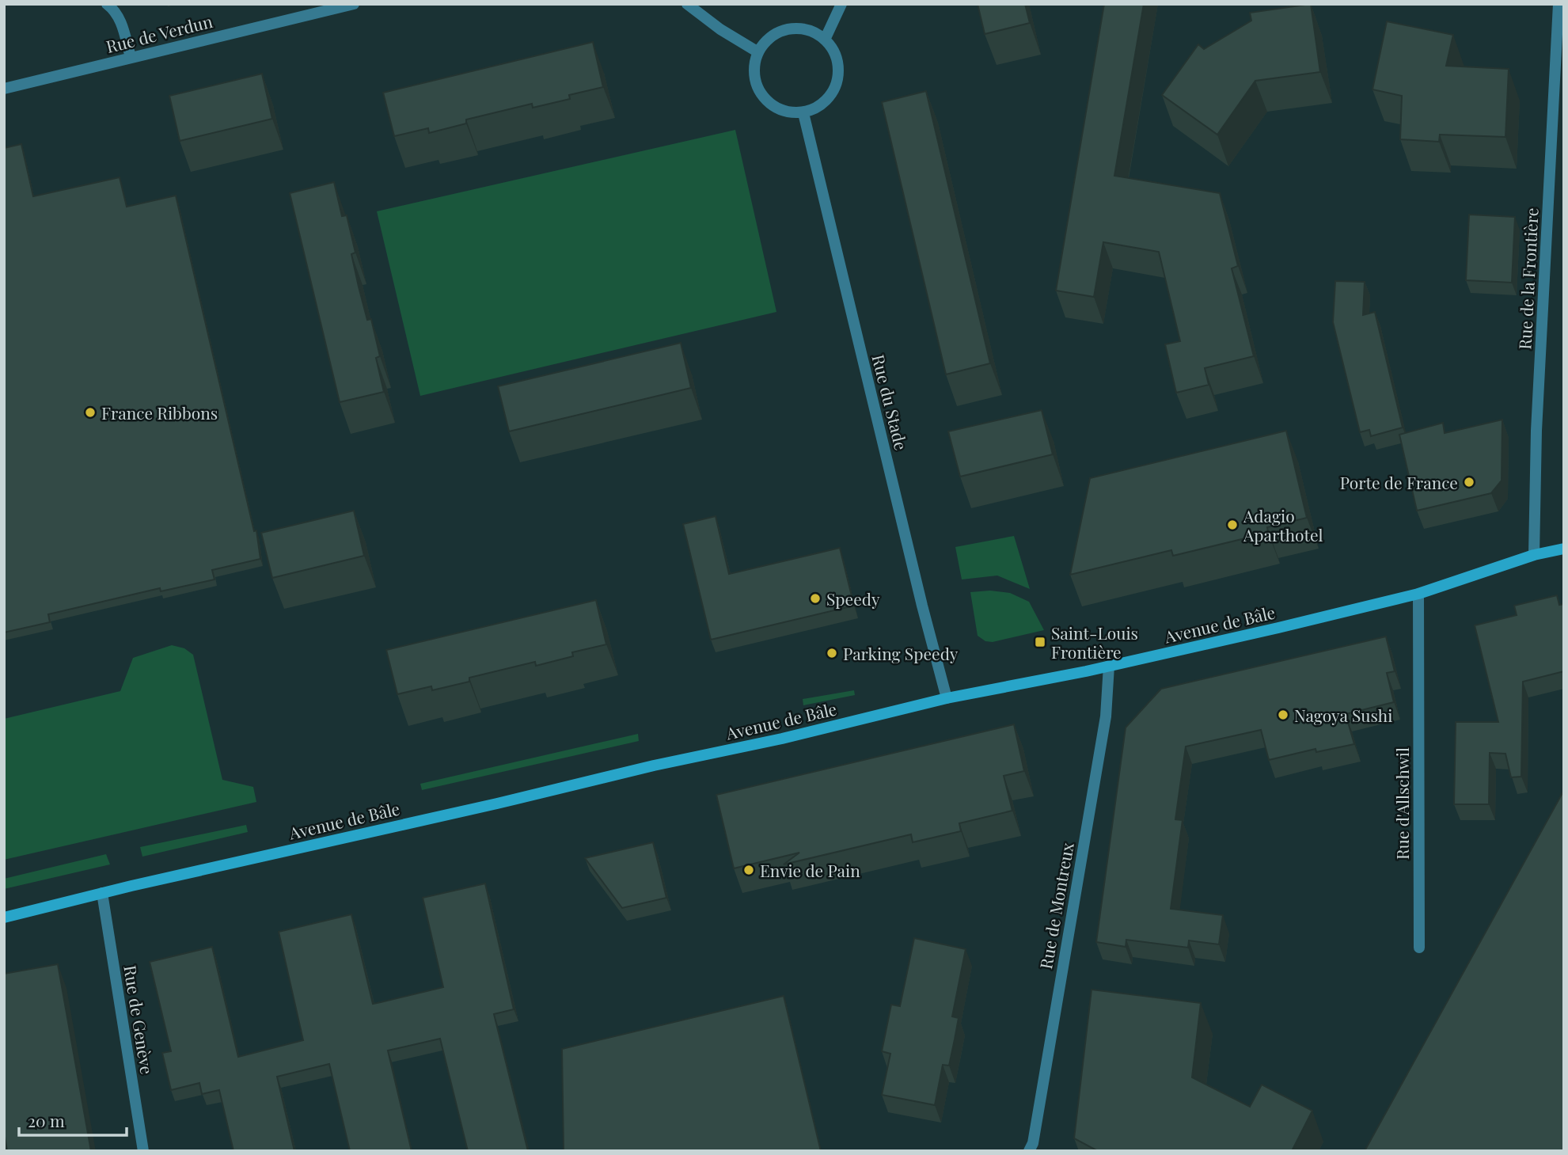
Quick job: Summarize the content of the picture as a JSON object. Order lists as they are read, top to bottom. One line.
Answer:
{"streets":{"main road":["Avenue de Bâle"],"street":["Rue de Verdun","Rue de la Frontière","Rue du Stade","Rue d'Allschwil","Rue de Montreux","Rue de Genève"]},"crossings":[["Rue de la Frontière","Avenue de Bâle"],["Rue du Stade","Avenue de Bâle"],["Avenue de Bâle","Rue d'Allschwil"],["Avenue de Bâle","Rue de Montreux"],["Avenue de Bâle","Rue de Genève"]],"places":{"other":["France Ribbons","Porte de France","Adagio Aparthotel","Speedy","Parking Speedy","Nagoya Sushi","Envie de Pain"],"transit":["Saint-Louis Frontière"]},"scale_bar":"20 m"}
